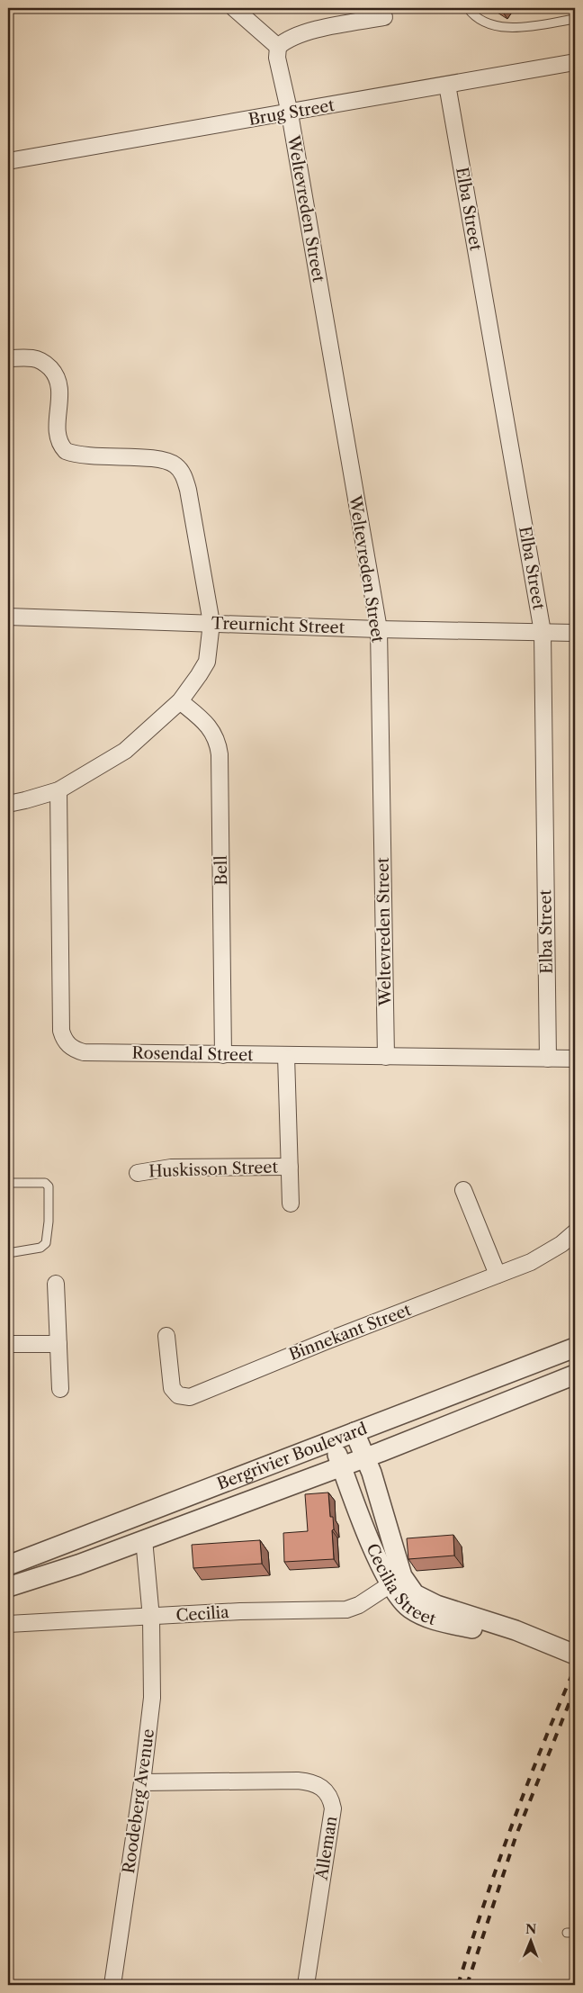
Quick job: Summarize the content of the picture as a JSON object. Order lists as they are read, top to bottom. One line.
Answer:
{"streets":{"street":["Brug Street","Weltevreden Street","Elba Street","Treurnicht Street","Bell","Rosendal Street","Huskisson Street","Binnekant Street","Bergrivier Boulevard","Cecilia Street","Cecilia","Roodeberg Avenue","Alleman"]},"crossings":[["Brug Street","Weltevreden Street"],["Brug Street","Elba Street"],["Weltevreden Street","Treurnicht Street"],["Weltevreden Street","Rosendal Street"],["Elba Street","Treurnicht Street"],["Elba Street","Rosendal Street"],["Bell","Rosendal Street"],["Bergrivier Boulevard","Cecilia Street"],["Bergrivier Boulevard","Roodeberg Avenue"],["Cecilia Street","Cecilia"],["Cecilia","Roodeberg Avenue"],["Roodeberg Avenue","Alleman"]],"north":"top"}
